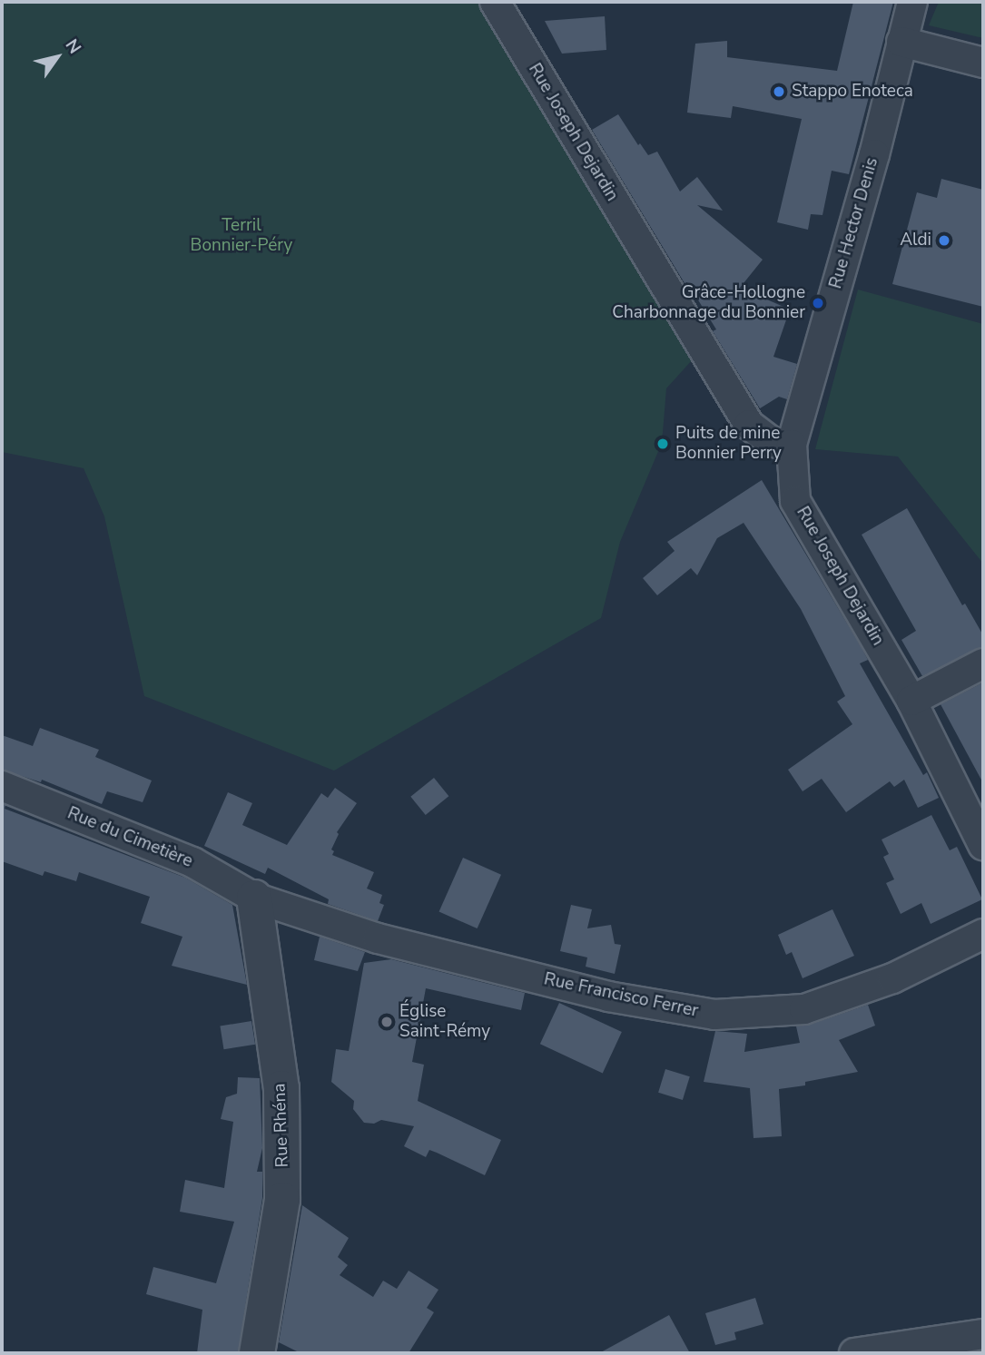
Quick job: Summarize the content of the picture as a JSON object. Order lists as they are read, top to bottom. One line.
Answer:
{"streets":{"street":["Rue Joseph Dejardin","Rue Hector Denis","Rue du Cimetière","Rue Francisco Ferrer","Rue Rhéna"]},"crossings":[["Rue Joseph Dejardin","Rue Hector Denis"],["Rue du Cimetière","Rue Francisco Ferrer"],["Rue du Cimetière","Rue Rhéna"],["Rue Francisco Ferrer","Rue Rhéna"]],"parks":["Terril Bonnier-Péry"],"places":["Stappo Enoteca","Aldi","Grâce-Hollogne Charbonnage du Bonnier","Puits de mine Bonnier Perry","Église Saint-Rémy"],"north":"top right"}
